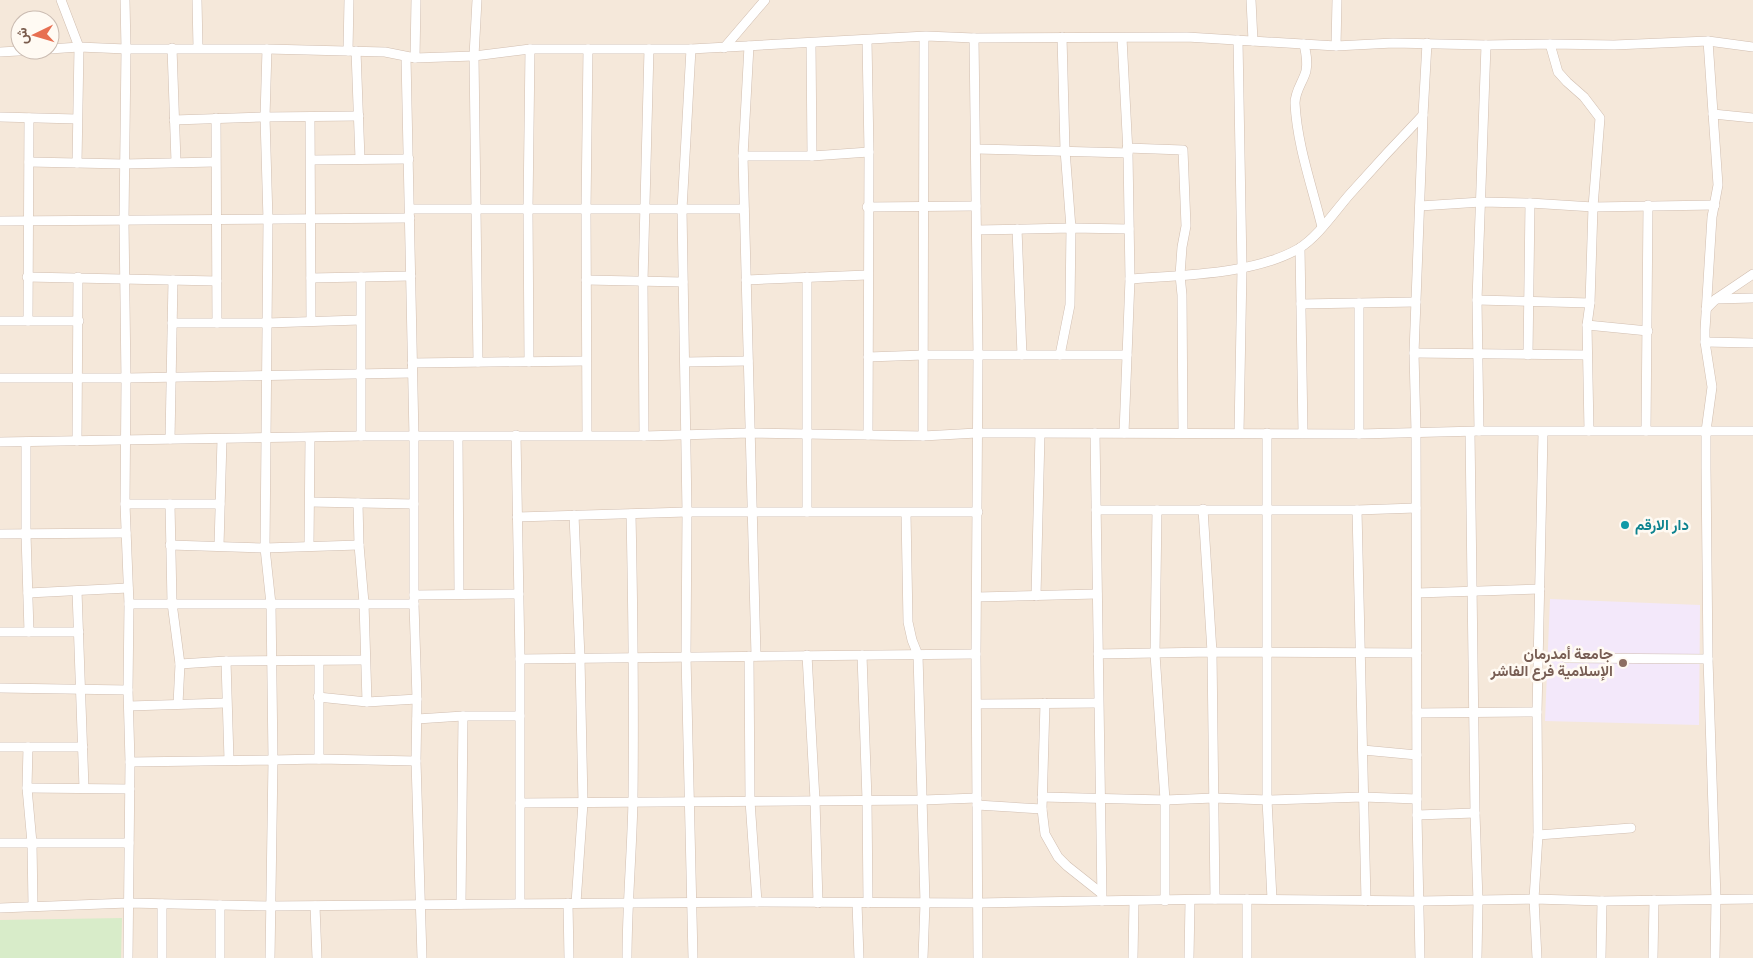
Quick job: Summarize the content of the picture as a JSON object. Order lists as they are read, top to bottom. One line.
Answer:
{"places":["دار الارقم","جامعة أمدرمان الإسلامية فرع الفاشر"],"north":"left"}
